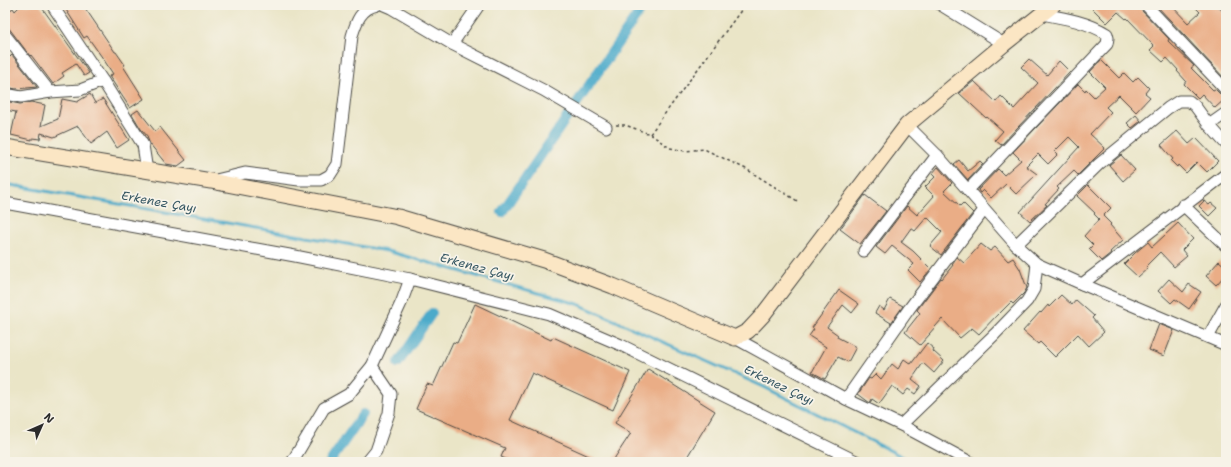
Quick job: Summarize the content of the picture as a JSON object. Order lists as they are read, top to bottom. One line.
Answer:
{"water":["Erkenez Çayı"],"north":"top right"}
